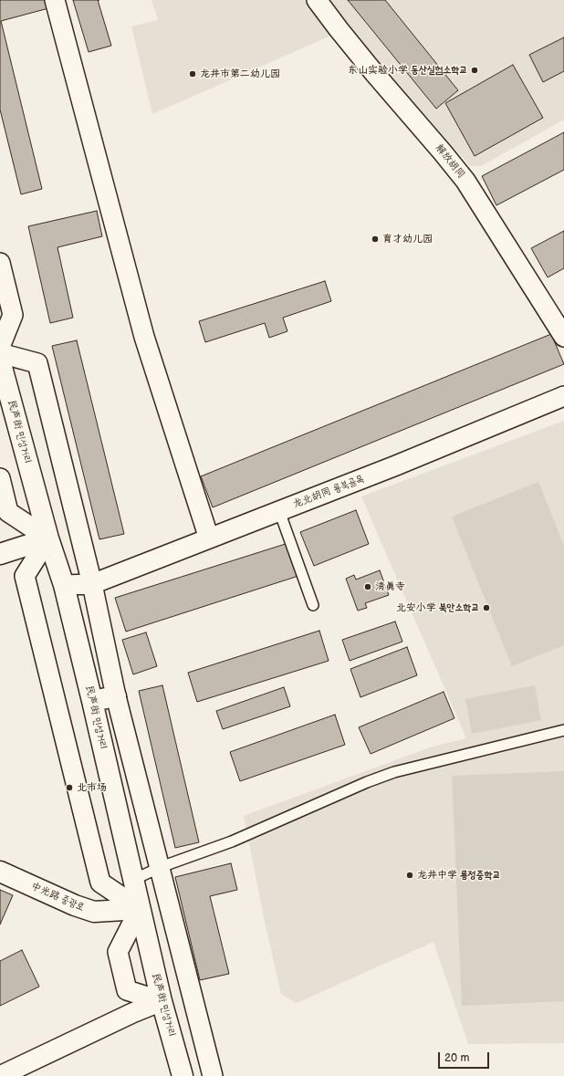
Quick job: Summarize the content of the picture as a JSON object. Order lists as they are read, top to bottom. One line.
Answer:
{"streets":{"main road":["民声街 민성거리","中光路 중광로"],"street":["解放胡同","龙北胡同 룡북골목"]},"crossings":[["民声街 민성거리","龙北胡同 룡북골목"],["民声街 민성거리","中光路 중광로"]],"places":["东山实验小学 동산실험소학교","龙井市第二幼儿园","育才幼儿园","清真寺","北安小学 북안소학교","北市场","龙井中学 룡정중학교"],"scale_bar":"20 m"}
